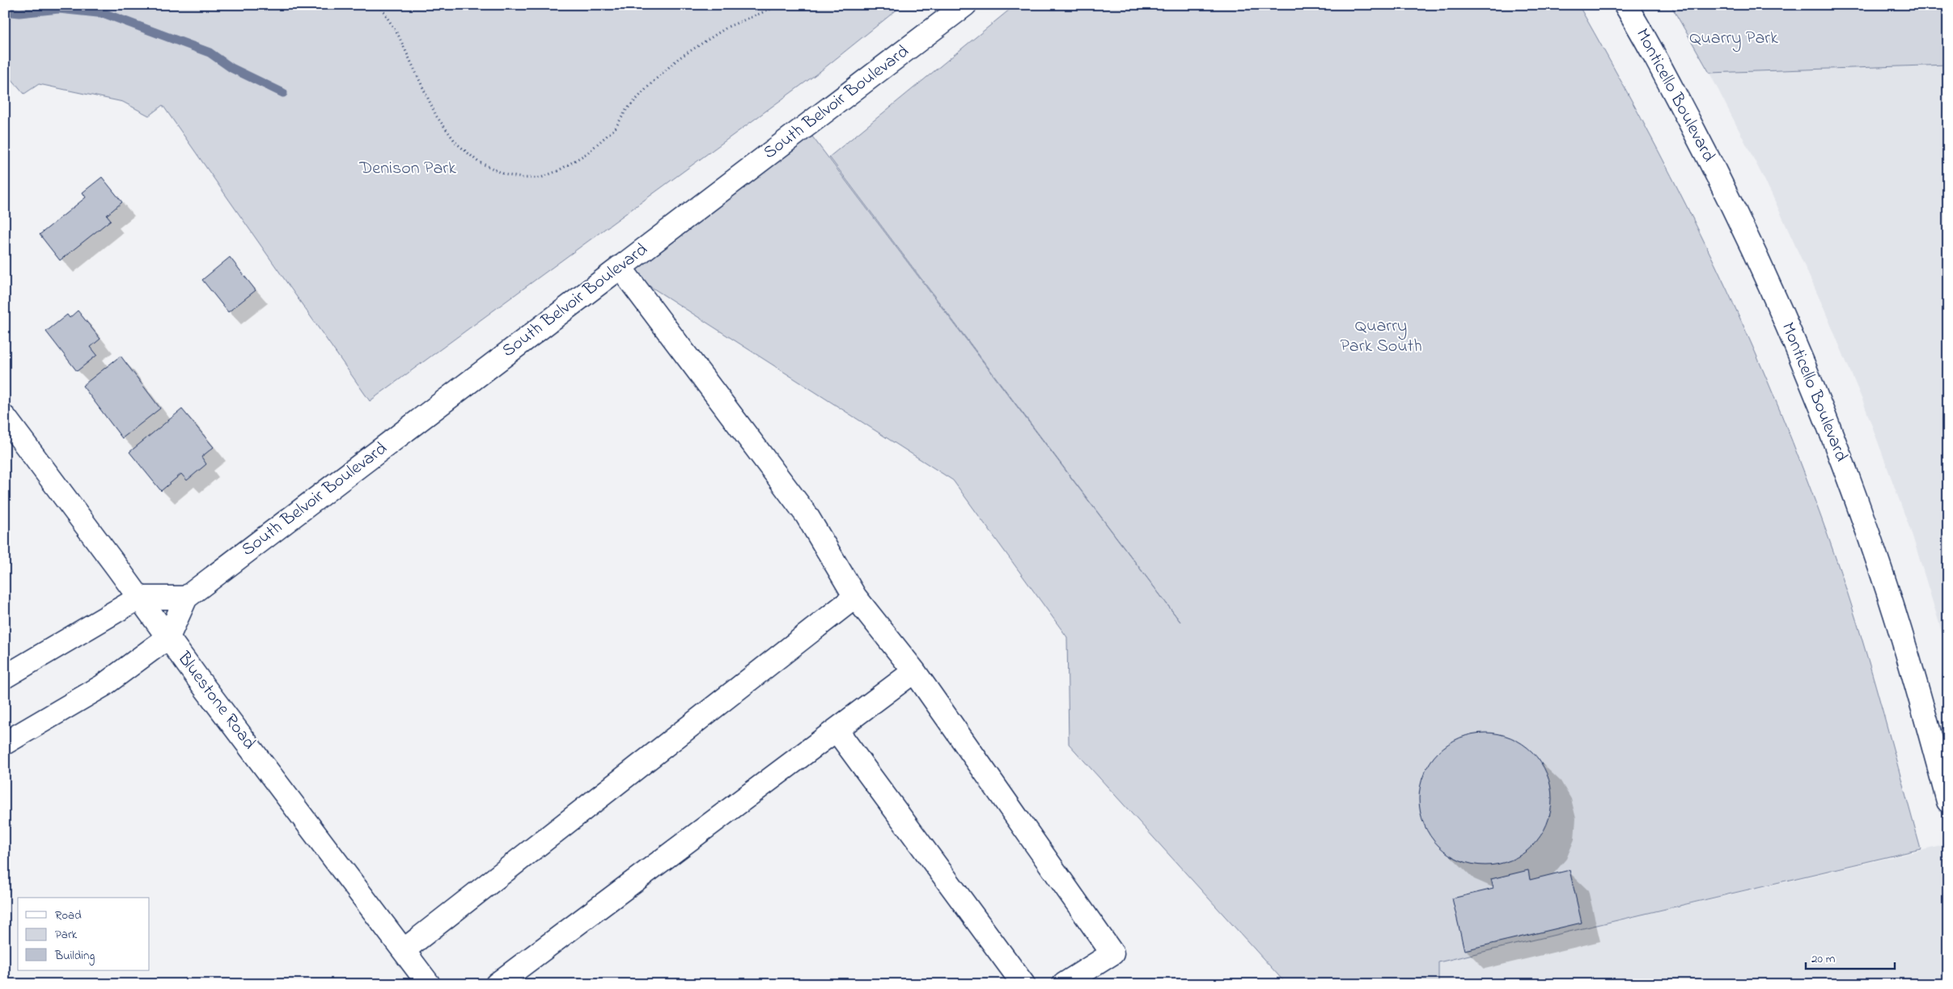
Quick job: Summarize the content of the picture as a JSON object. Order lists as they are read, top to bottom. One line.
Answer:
{"streets":{"street":["Monticello Boulevard","South Belvoir Boulevard","Bluestone Road"]},"crossings":[["South Belvoir Boulevard","Bluestone Road"]],"parks":["Quarry Park","Denison Park","Quarry Park South"],"legend":["Road","Park","Building"],"scale_bar":"20 m"}
